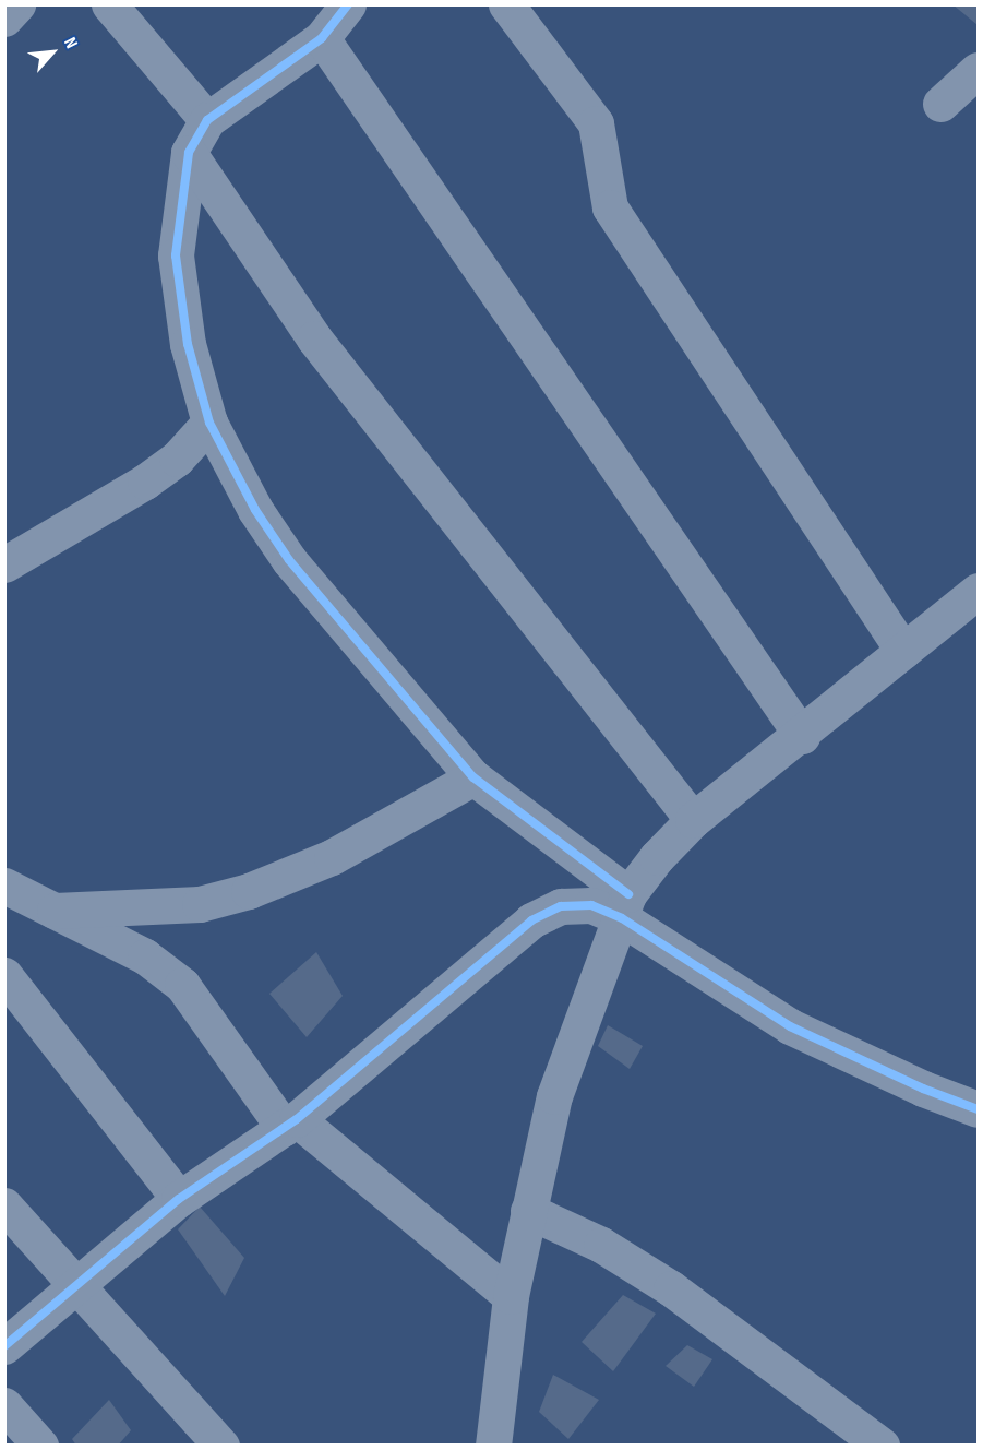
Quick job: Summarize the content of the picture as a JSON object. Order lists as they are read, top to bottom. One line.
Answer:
{"north":"top right"}
